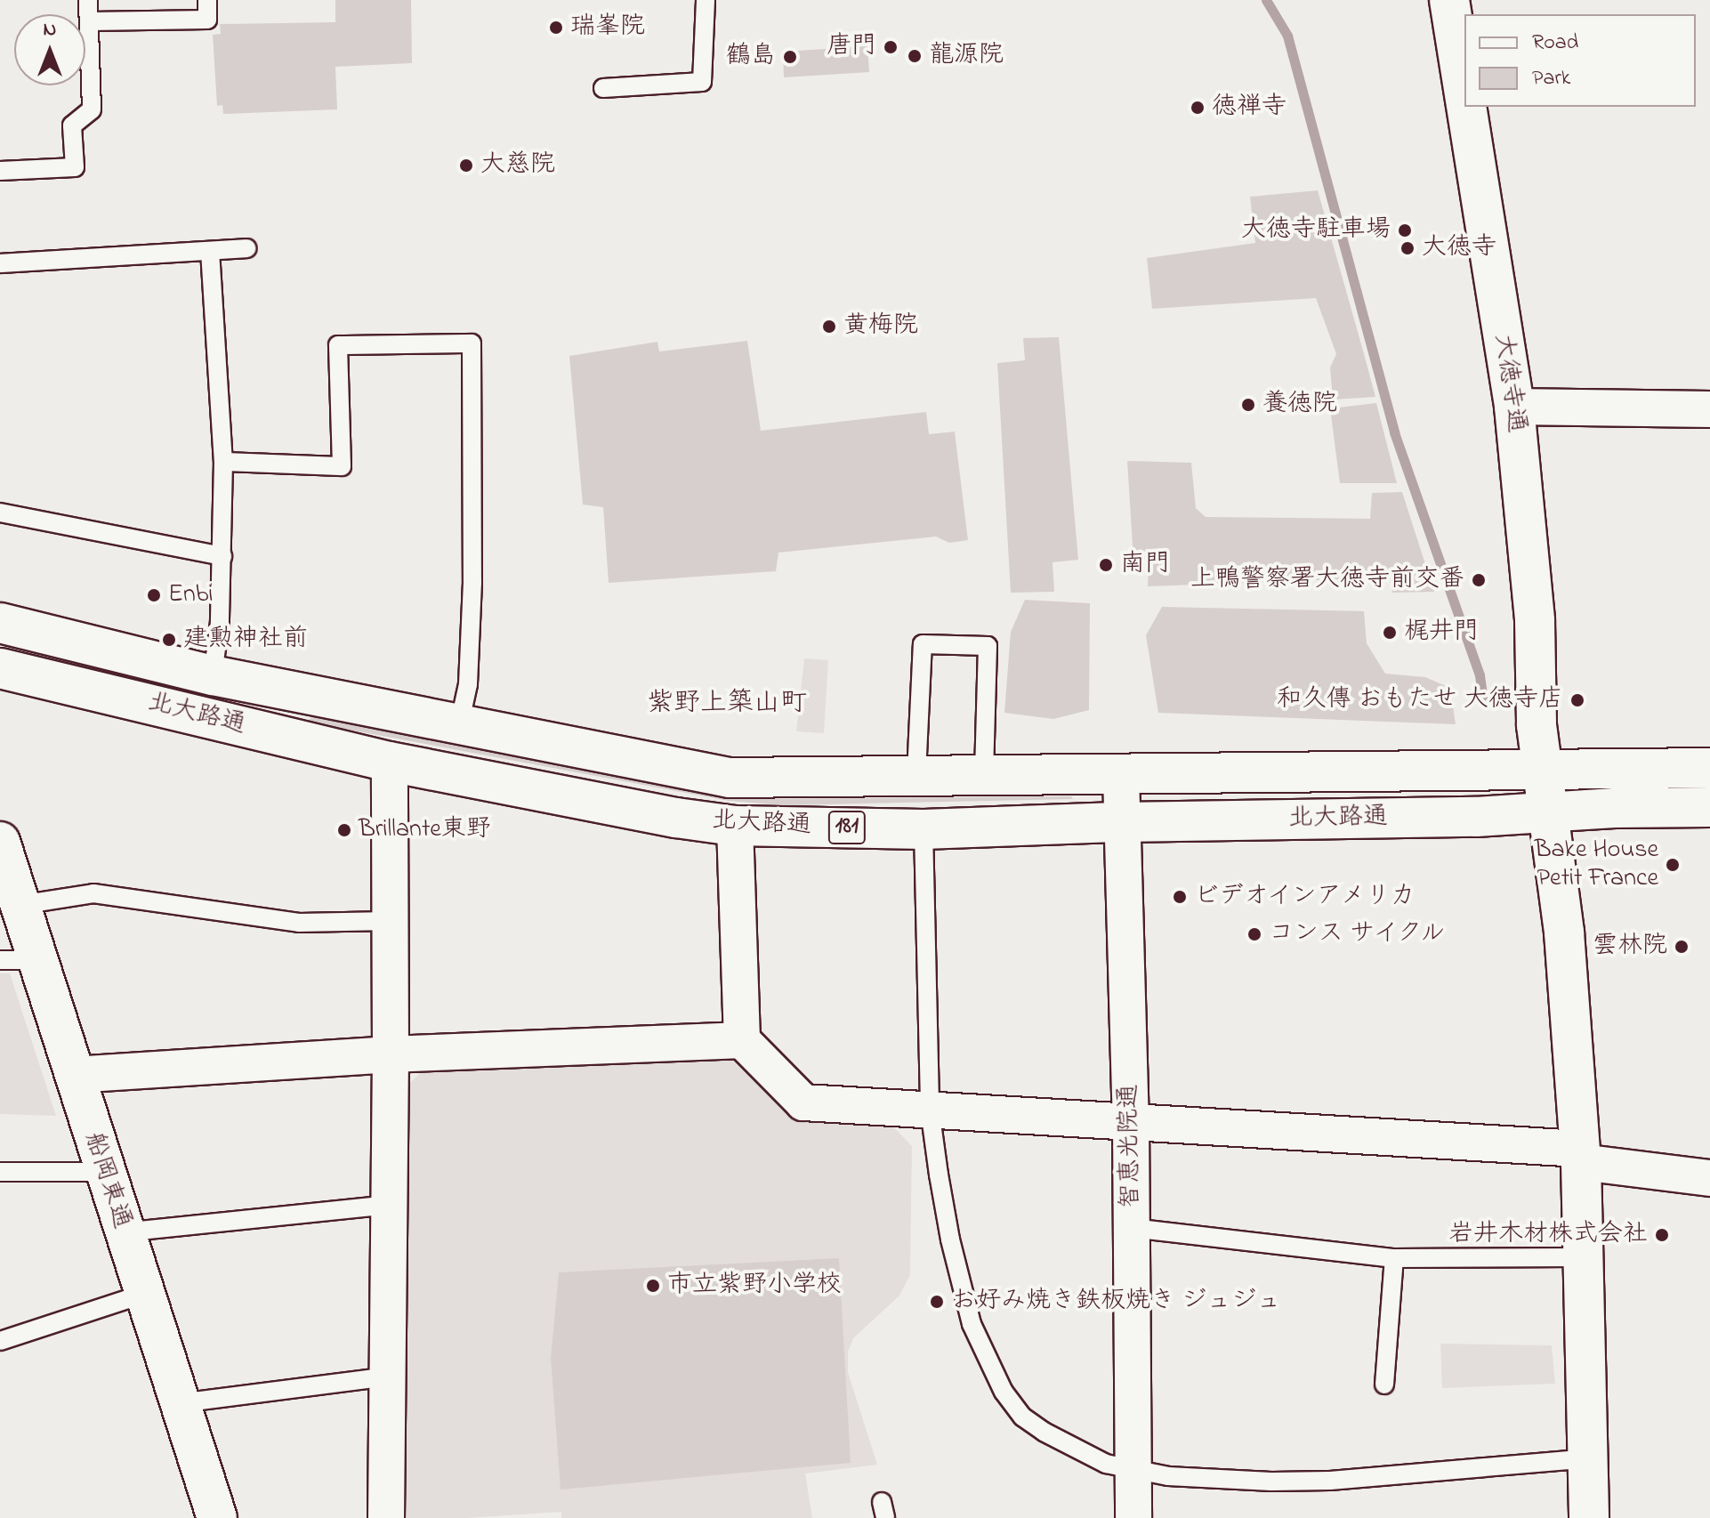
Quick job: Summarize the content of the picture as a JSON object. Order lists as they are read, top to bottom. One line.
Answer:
{"streets":{"main road":["大徳寺通","北大路通","181","船岡東通"],"street":["智恵光院通"]},"crossings":[["大徳寺通","北大路通"],["北大路通","智恵光院通"]],"districts":["紫野上築山町"],"places":["瑞峯院","唐門","龍源院","鶴島","徳禅寺","大慈院","大徳寺駐車場","大徳寺","黄梅院","養徳院","南門","上鴨警察署大徳寺前交番","Enbi","梶井門","建勲神社前","和久傳 おもたせ 大徳寺店","Brillante東野","Bake House Petit France","ビデオインアメリカ","コンス サイクル","雲林院","岩井木材株式会社","市立紫野小学校","お好み焼き鉄板焼き ジュジュ"],"legend":["Road","Park"],"north":"top"}
